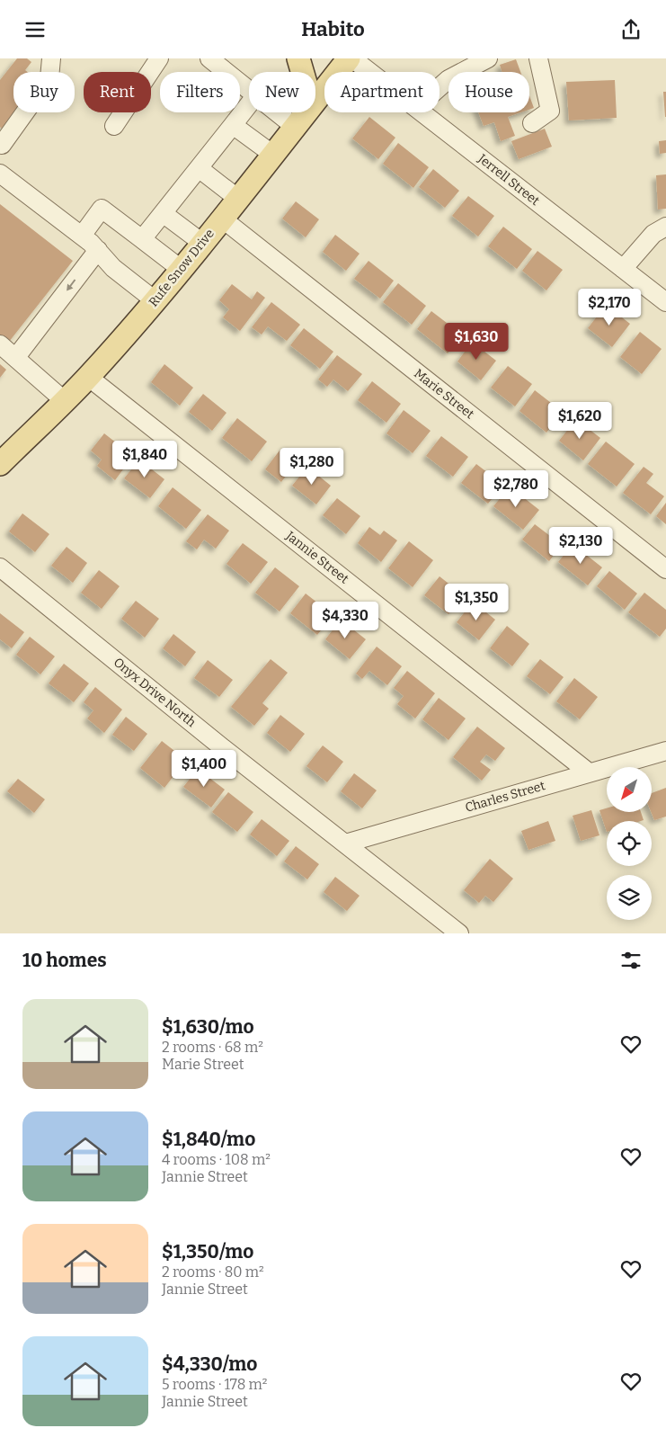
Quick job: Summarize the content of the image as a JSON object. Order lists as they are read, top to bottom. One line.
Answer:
{"streets":{"main road":["Rufe Snow Drive"],"street":["Jerrell Street","Marie Street","Jannie Street","Onyx Drive North","Charles Street"]},"crossings":[["Jerrell Street","Rufe Snow Drive"],["Rufe Snow Drive","Marie Street"],["Rufe Snow Drive","Jannie Street"],["Jannie Street","Charles Street"],["Onyx Drive North","Charles Street"]],"north":"bottom left","page":{"header":"Habito","chip":["Buy","Rent","Filters","New","Apartment","House"],"price":["$2,170","$1,630","$1,620","$1,840","$1,280","$2,780","$2,130","$1,350","$4,330","$1,400"],"heading":"10 homes","list":[{"name":"$1,630/mo","note":"2 rooms · 68 m² · Marie Street"},{"name":"$1,840/mo","note":"4 rooms · 108 m² · Jannie Street"},{"name":"$1,350/mo","note":"2 rooms · 80 m² · Jannie Street"},{"name":"$4,330/mo","note":"5 rooms · 178 m² · Jannie Street"}]}}
